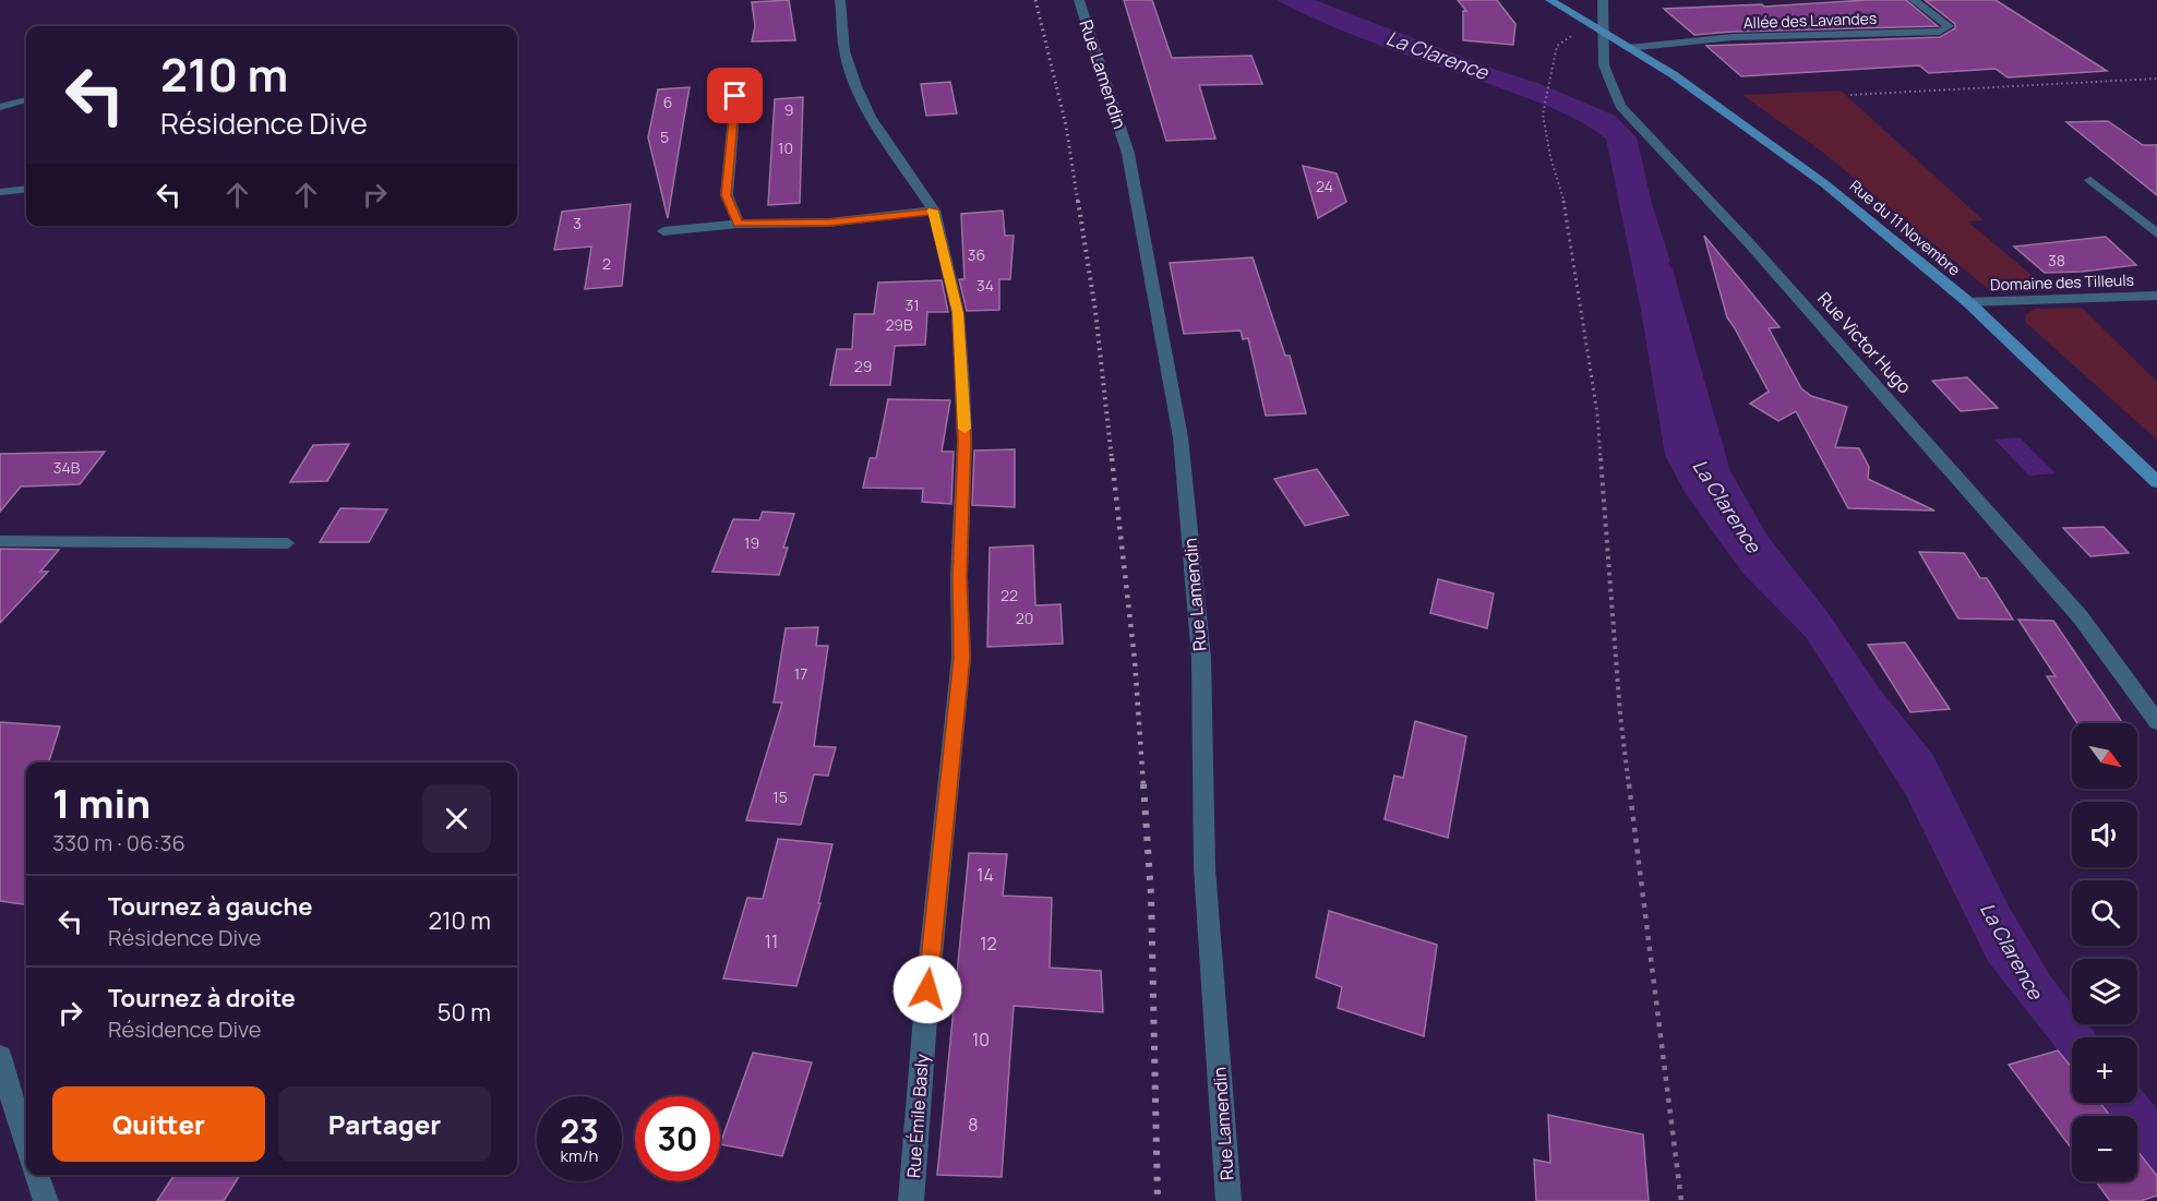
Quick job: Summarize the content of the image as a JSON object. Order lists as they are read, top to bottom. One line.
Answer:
{"streets":{"main road":["Rue du 11 Novembre"],"street":["Allée des Lavandes","Rue Lamendin","Domaine des Tilleuls","Rue Victor Hugo","Rue Émile Basly"]},"crossings":[["Allée des Lavandes","Rue du 11 Novembre"],["Rue du 11 Novembre","Domaine des Tilleuls"],["Rue du 11 Novembre","Rue Victor Hugo"]],"water":["La Clarence"],"house_numbers":["6","9","5","10","24","3","36","38","2","34","31","29B","29","34B","19","22","20","17","15","14","11","12","10","8"],"north":"bottom right","page":{"turn":["210 m","Résidence Dive"],"map_buttons":["+","−"],"heading":["1 min","330 m · 06:36"],"list":[{"name":"Tournez à gauche","note":"Résidence Dive","value":"210 m"},{"name":"Tournez à droite","note":"Résidence Dive","value":"50 m"}],"buttons":["Quitter","Partager"],"speed":"23 km/h","limit":"30"}}
